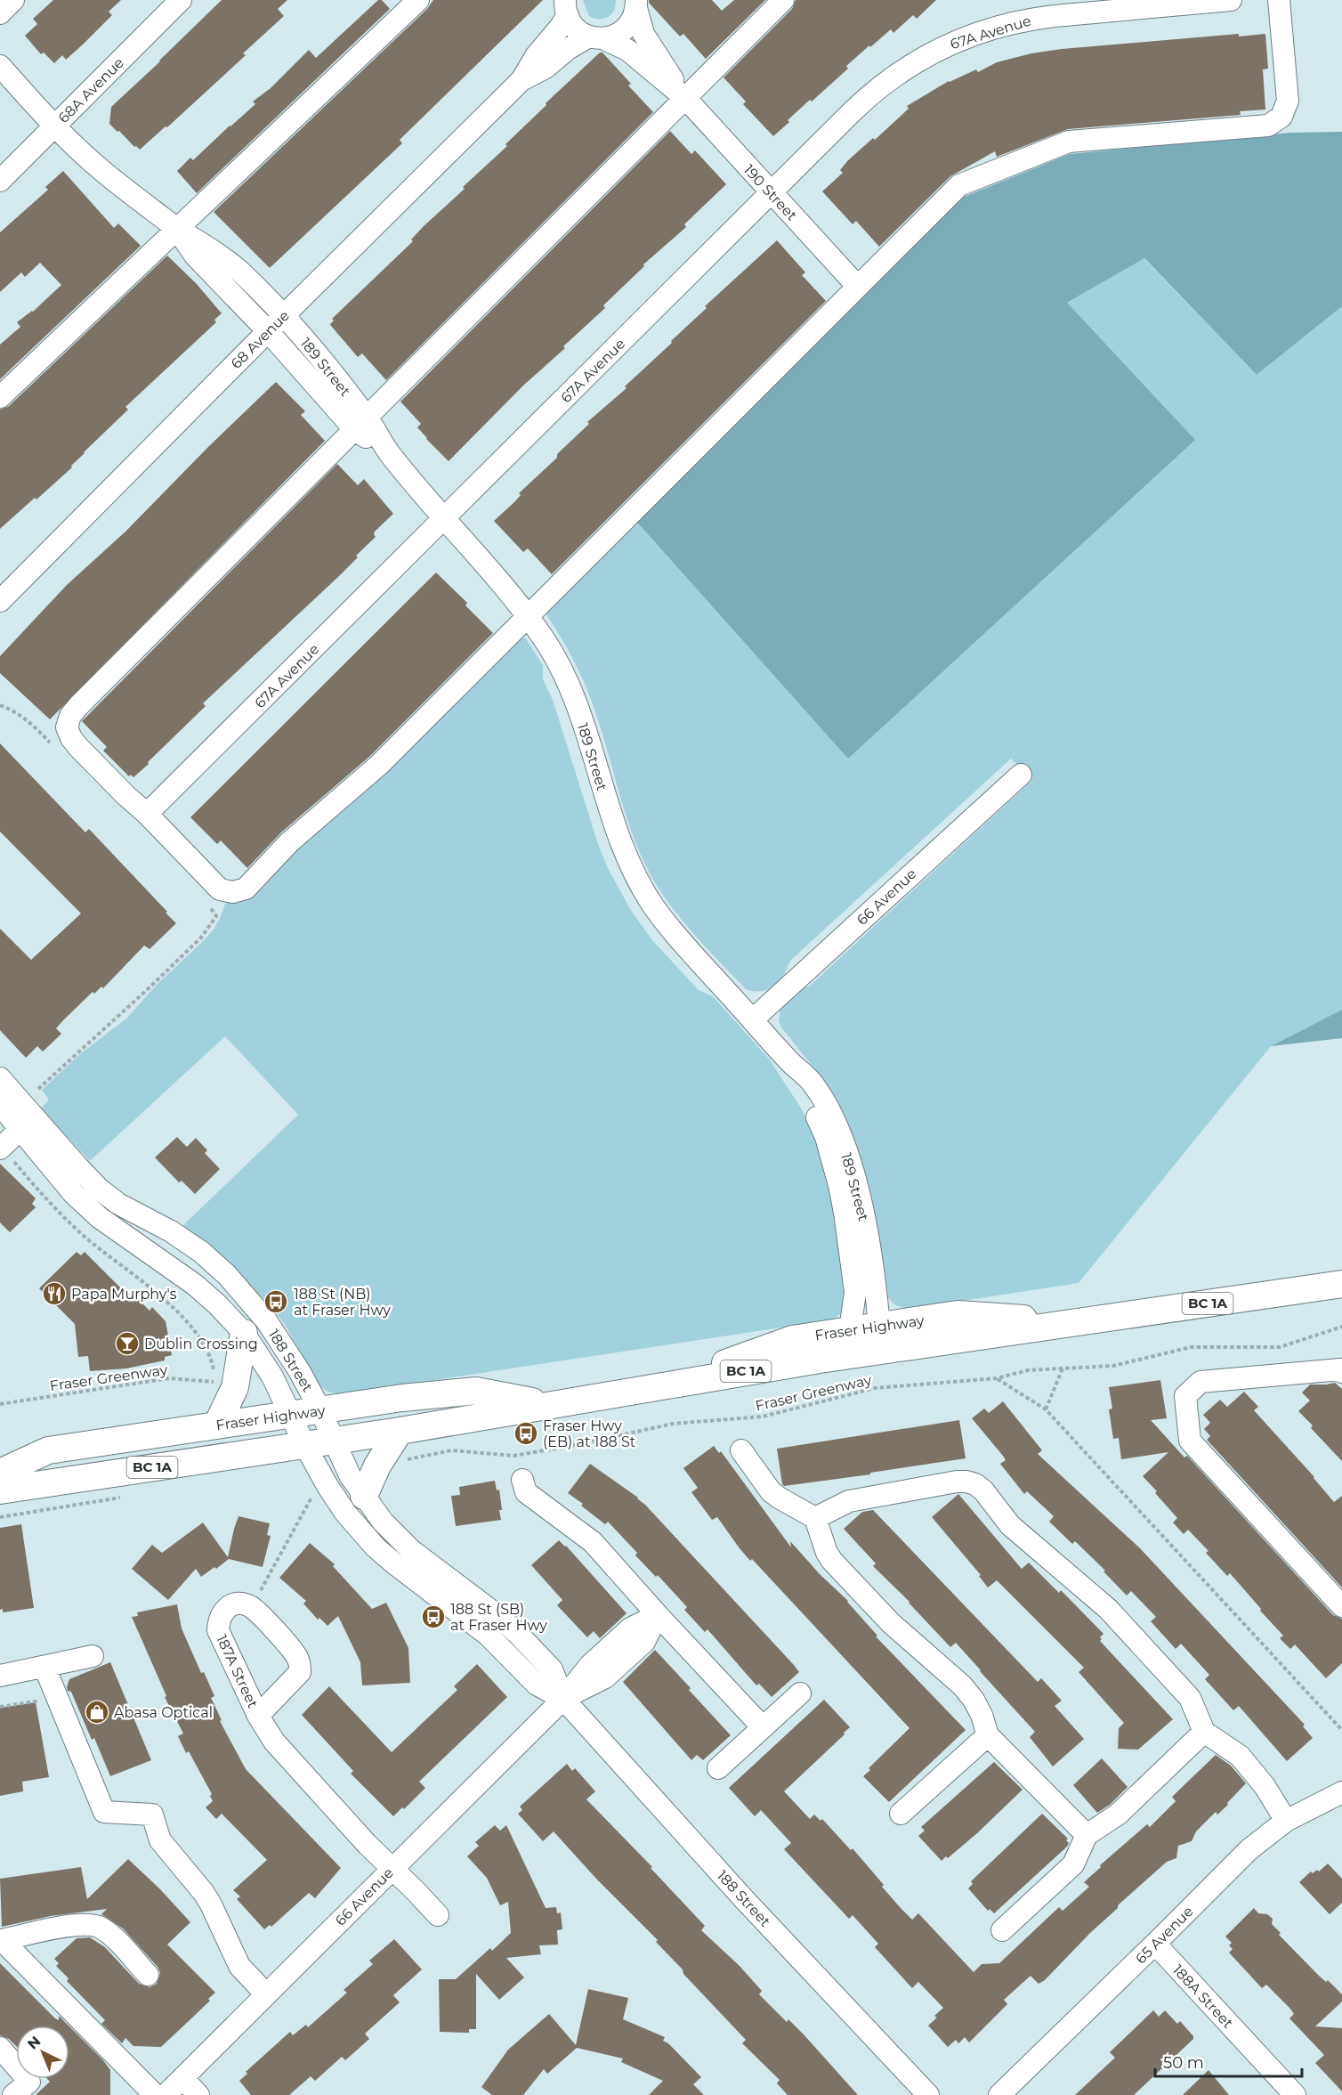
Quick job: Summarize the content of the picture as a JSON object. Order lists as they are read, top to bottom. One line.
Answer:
{"streets":{"main road":["BC 1A","Fraser Highway"],"street":["67A Avenue","68A Avenue","190 Street","68 Avenue","189 Street","66 Avenue","188 Street","187A Street","65 Avenue","188A Street"],"path":["Fraser Greenway"]},"crossings":[["67A Avenue","190 Street"],["67A Avenue","189 Street"],["68A Avenue","189 Street"],["190 Street","68 Avenue"],["68 Avenue","189 Street"],["189 Street","66 Avenue"],["189 Street","Fraser Highway"],["66 Avenue","188 Street"],["66 Avenue","187A Street"],["Fraser Highway","188 Street"],["65 Avenue","188A Street"]],"places":{"restaurant":["Papa Murphy's"],"bus stop":["188 St (NB) at Fraser Hwy","Fraser Hwy (EB) at 188 St","188 St (SB) at Fraser Hwy"],"bar":["Dublin Crossing"],"shop":["Abasa Optical"]},"scale_bar":"50 m","north":"top left"}
